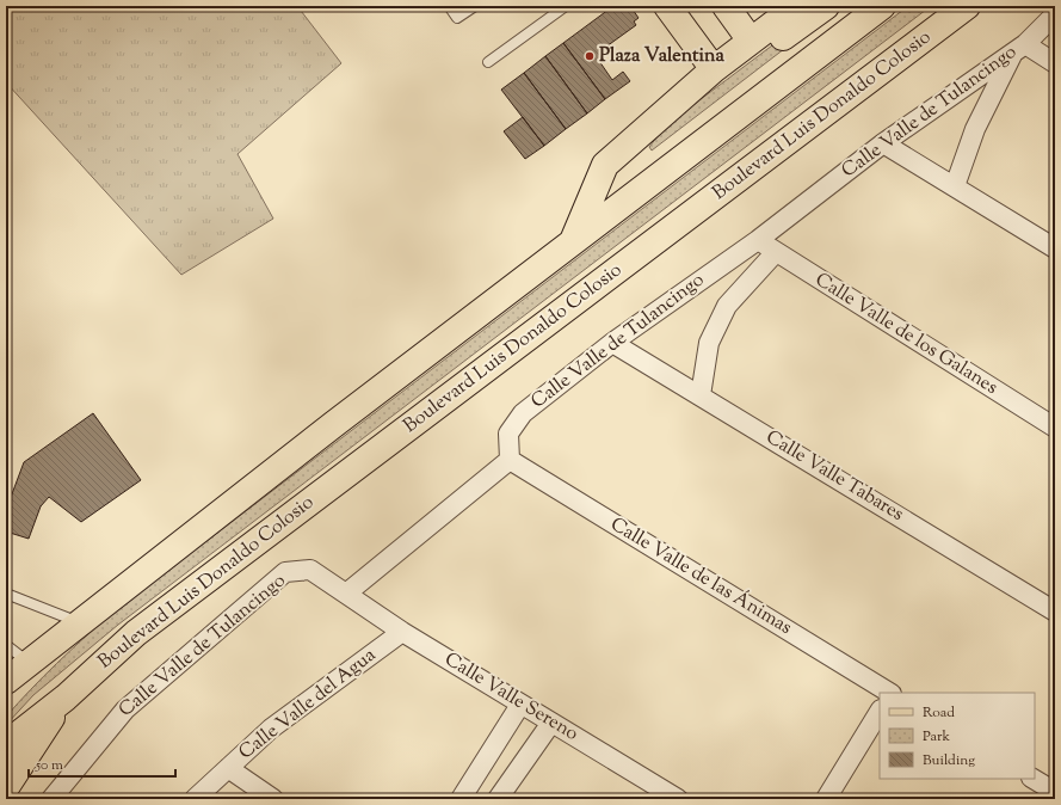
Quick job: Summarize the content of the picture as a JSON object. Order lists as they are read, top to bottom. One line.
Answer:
{"streets":{"main road":["Boulevard Luis Donaldo Colosio"],"street":["Calle Valle de Tulancingo","Calle Valle de los Galanes","Calle Valle Tabares","Calle Valle de las Ánimas","Calle Valle Sereno","Calle Valle del Agua"]},"crossings":[["Calle Valle de Tulancingo","Calle Valle de los Galanes"],["Calle Valle de Tulancingo","Calle Valle Tabares"],["Calle Valle de Tulancingo","Calle Valle de las Ánimas"],["Calle Valle de Tulancingo","Calle Valle Sereno"],["Calle Valle Sereno","Calle Valle del Agua"]],"places":["Plaza Valentina"],"legend":["Road","Park","Building"],"scale_bar":"50 m"}
